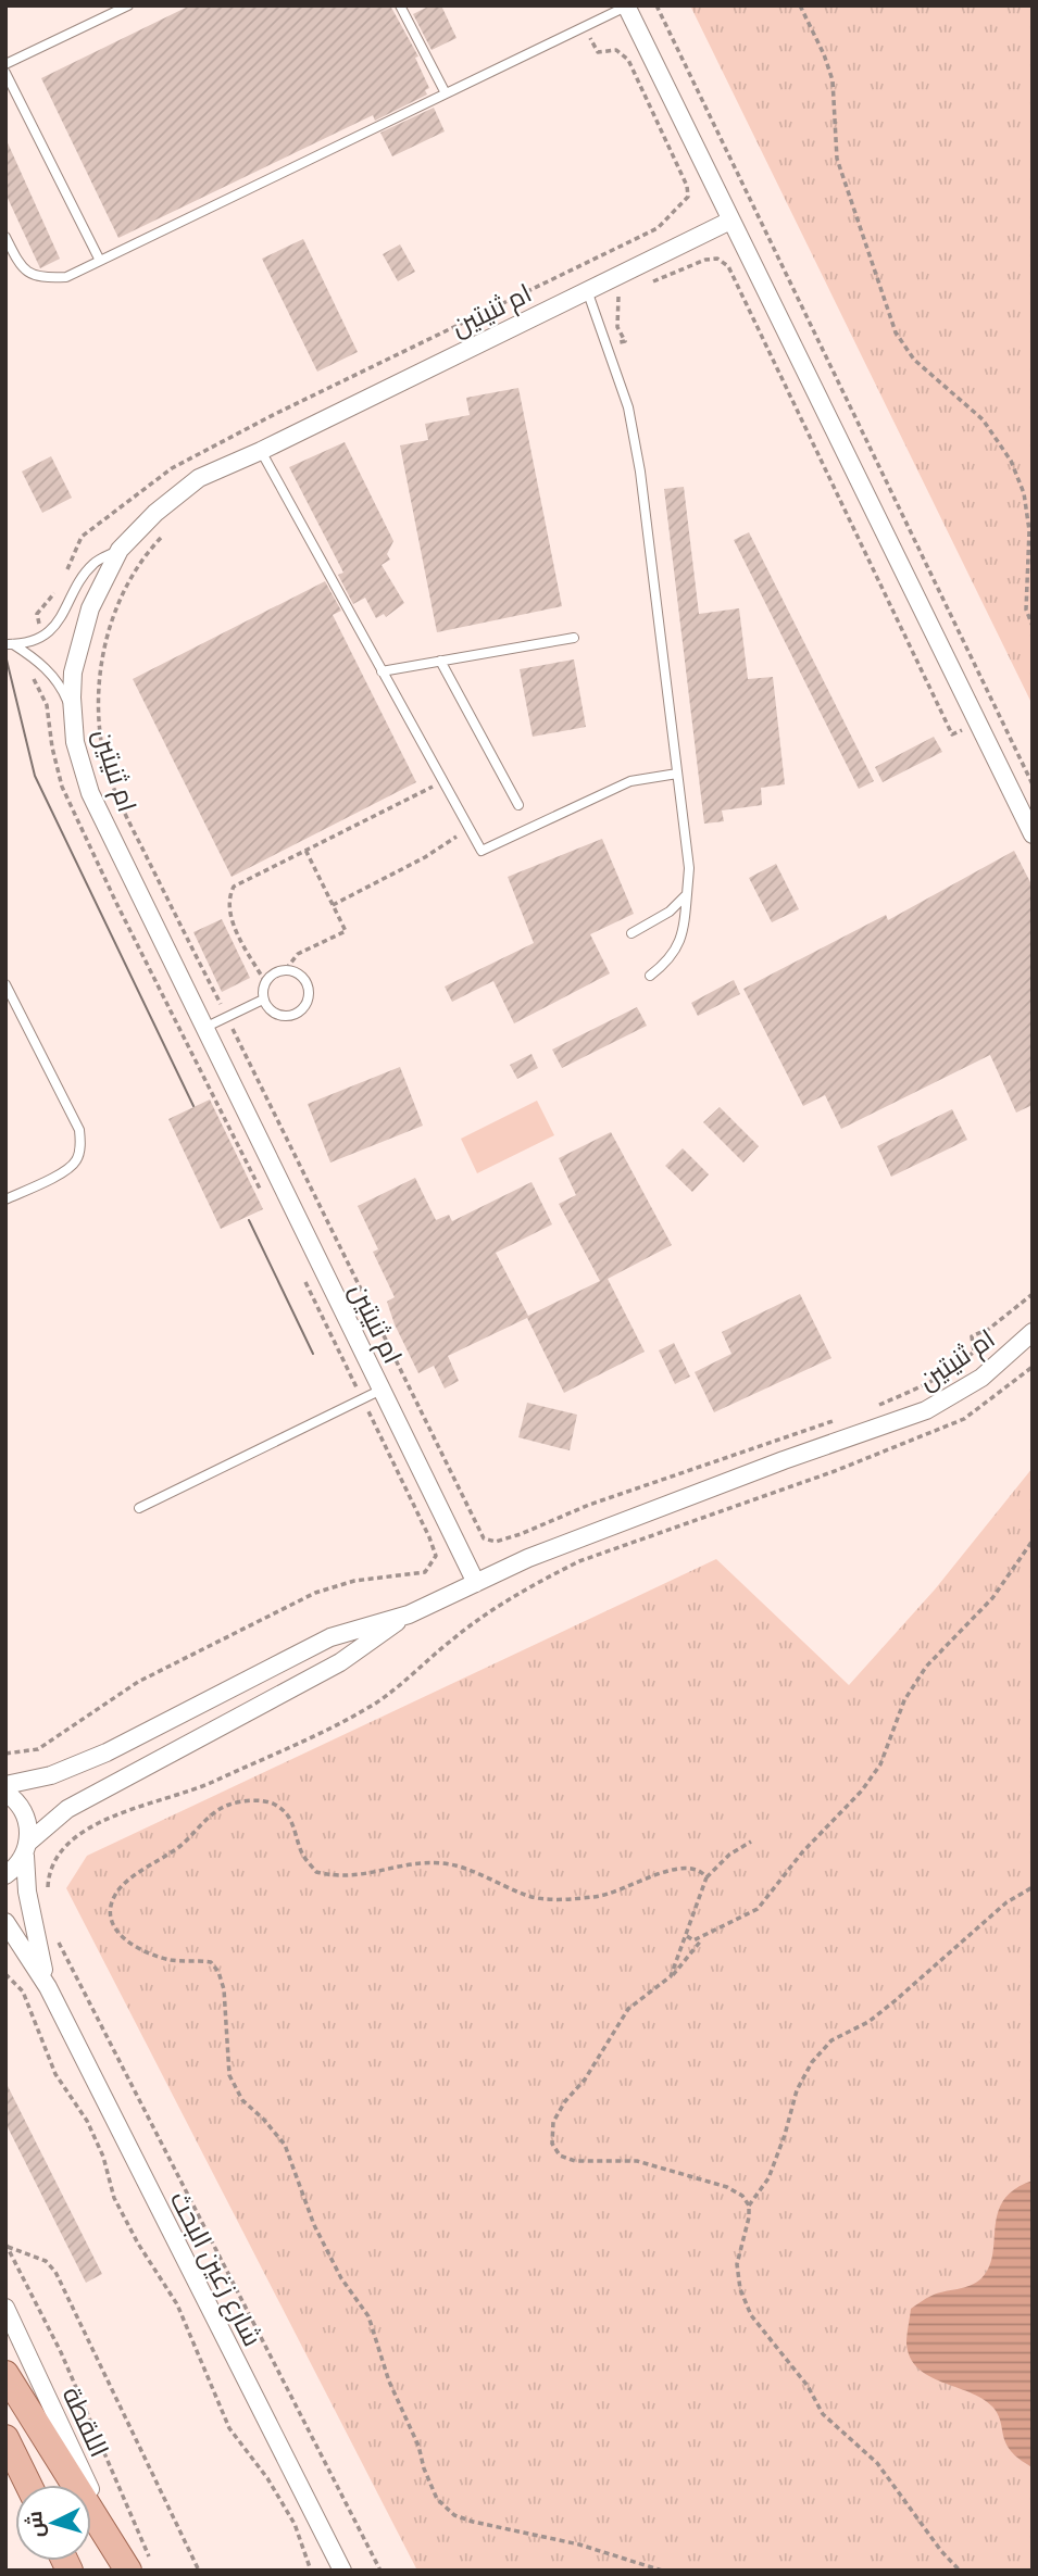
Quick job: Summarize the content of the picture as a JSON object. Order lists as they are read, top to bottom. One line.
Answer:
{"streets":{"street":["ام ثنيتين","شارع زغين البحث","اللقطة"]},"crossings":[["ام ثنيتين","شارع زغين البحث"]],"north":"left"}
